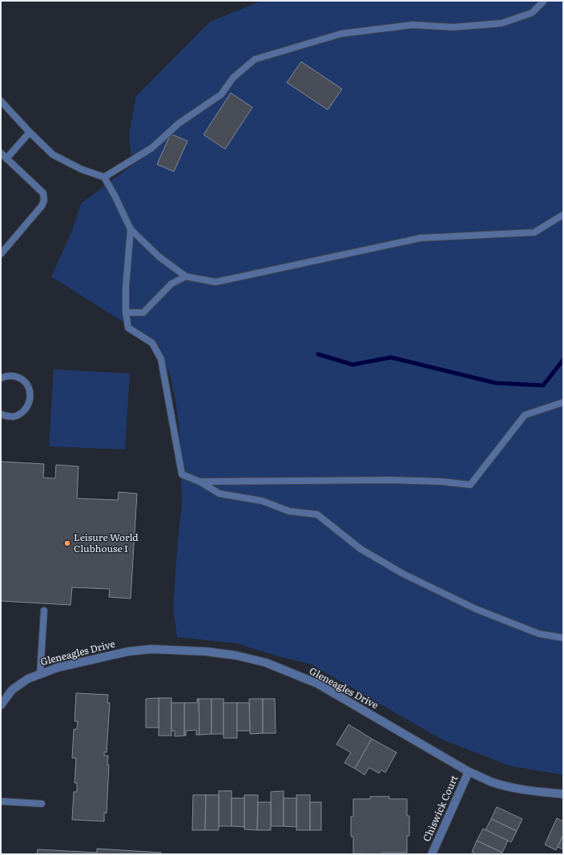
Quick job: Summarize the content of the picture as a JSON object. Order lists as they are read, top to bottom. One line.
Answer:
{"streets":{"street":["Gleneagles Drive","Chiswick Court"]},"crossings":[["Gleneagles Drive","Chiswick Court"]],"places":["Leisure World Clubhouse I"]}
